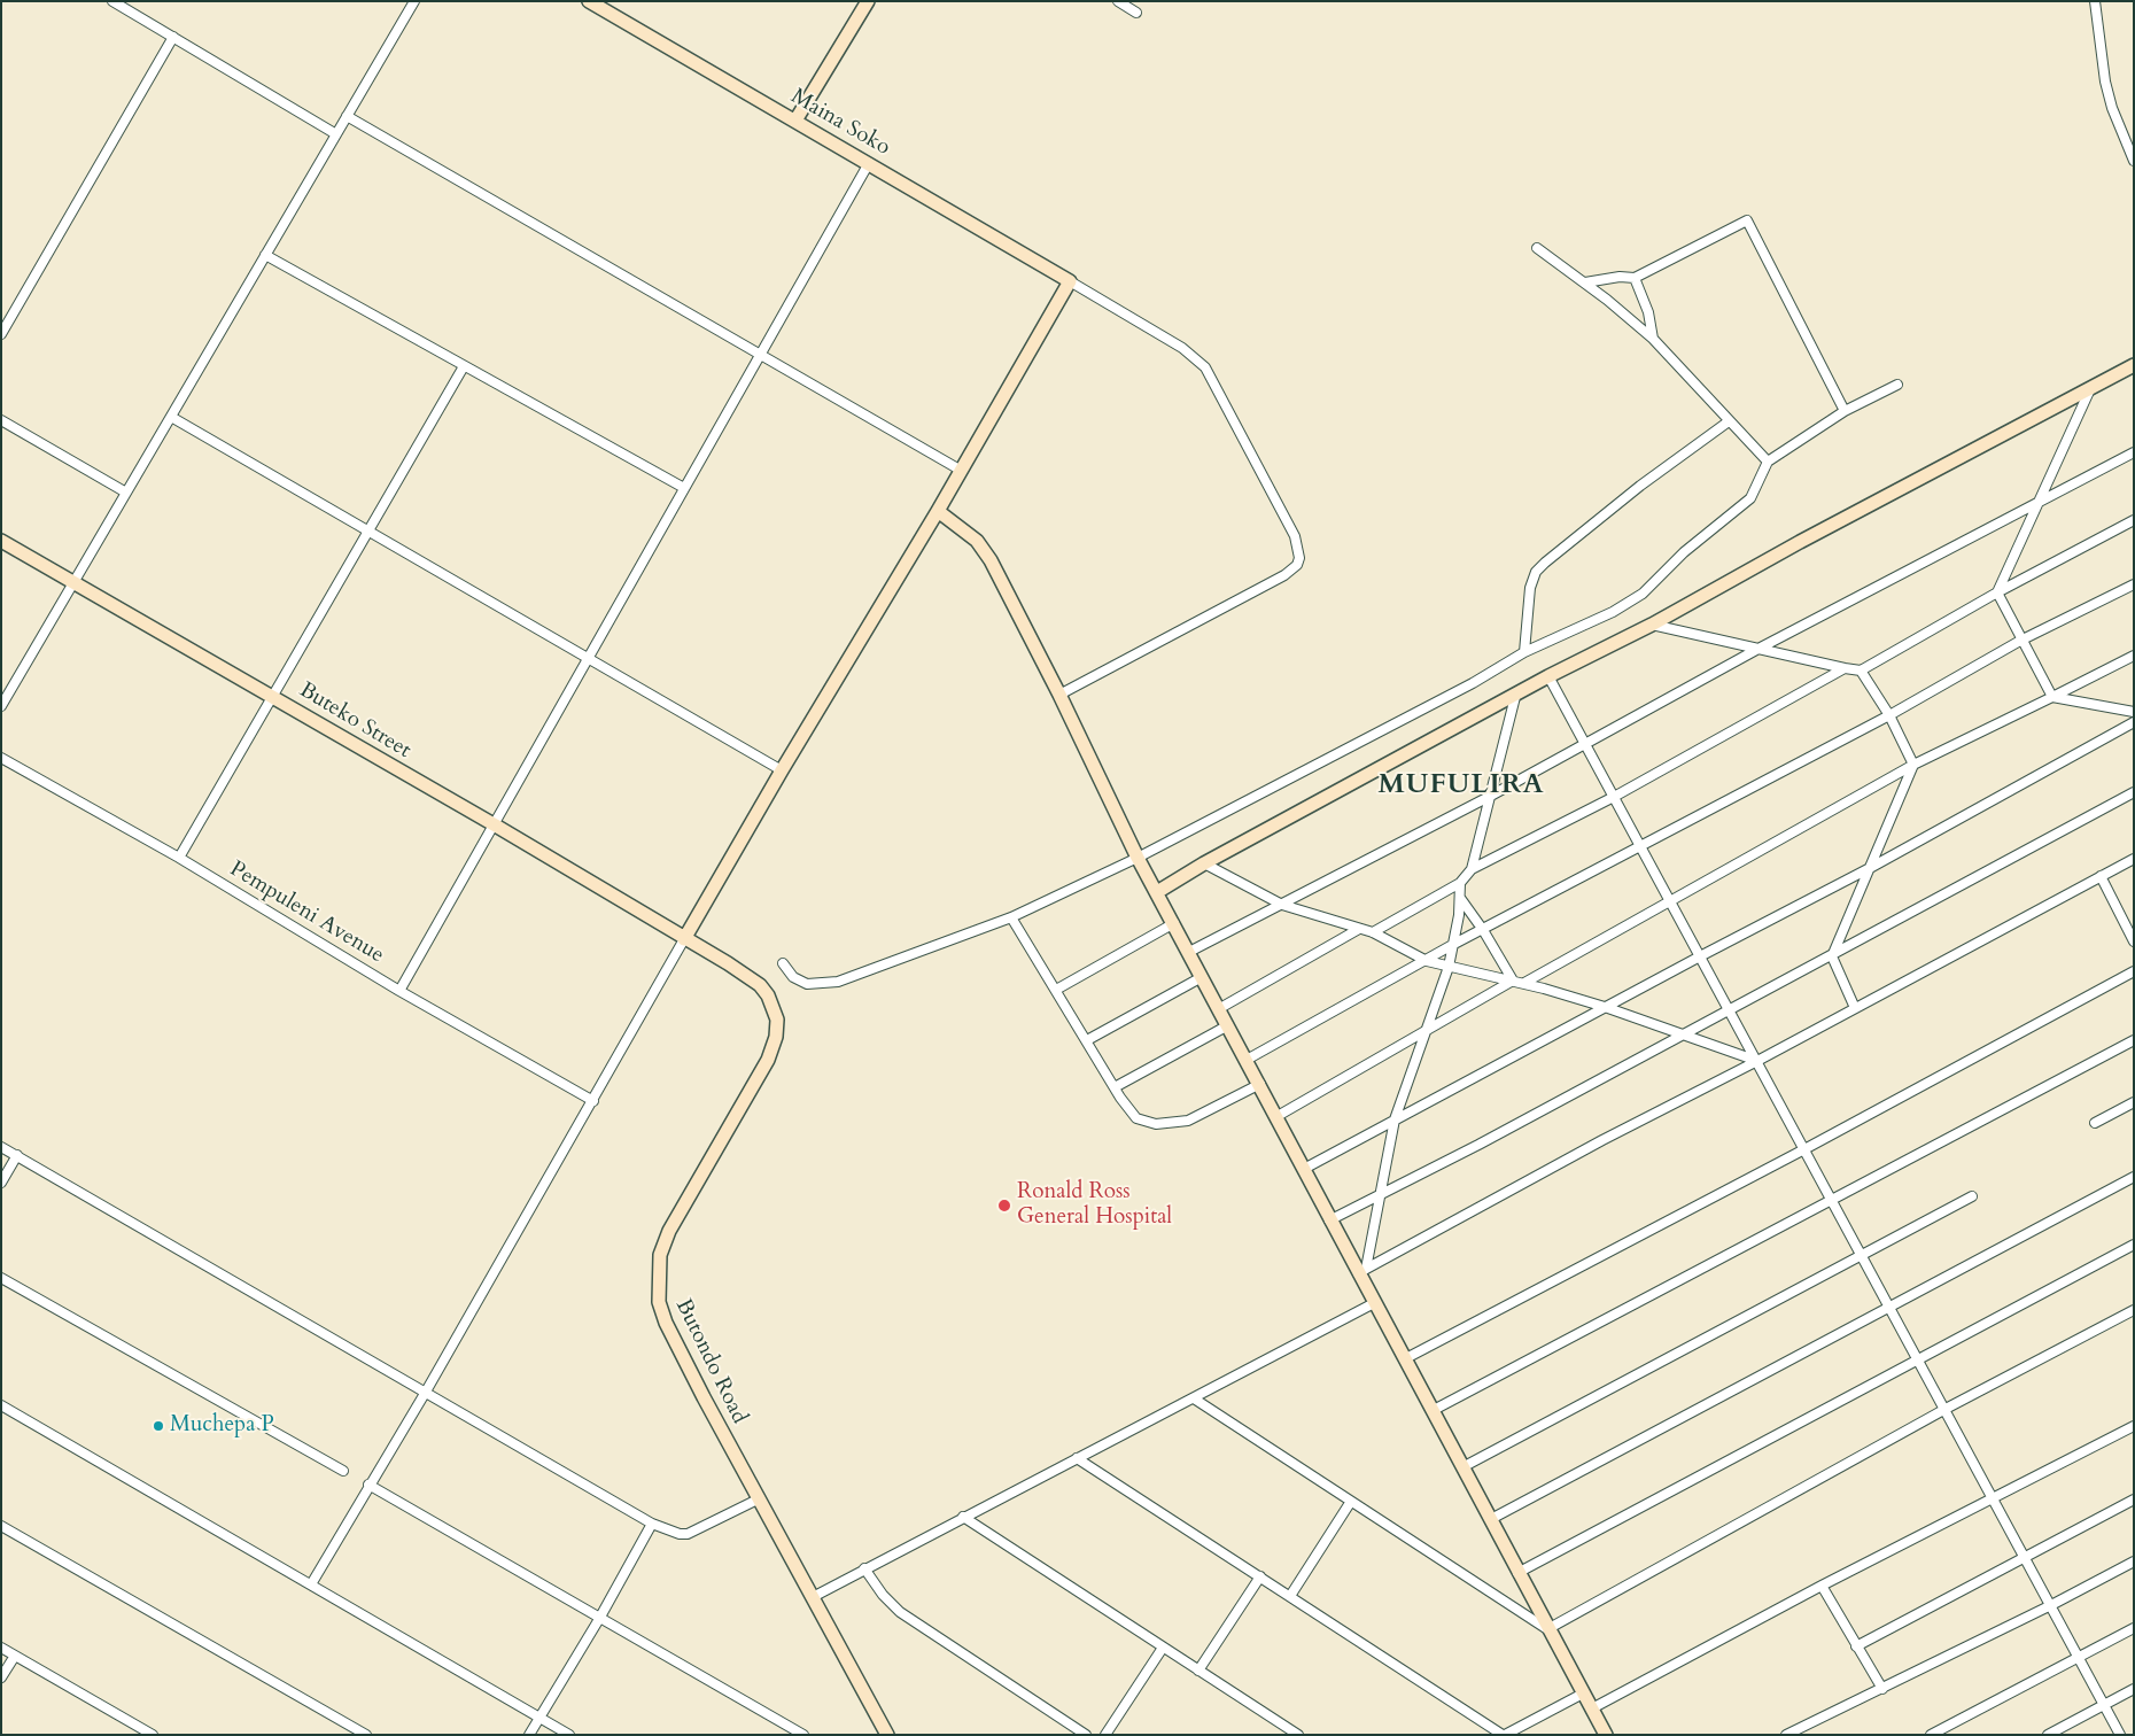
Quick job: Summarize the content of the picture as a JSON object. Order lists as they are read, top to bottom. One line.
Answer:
{"streets":{"street":["Maina Soko","Buteko Street","Pempuleni Avenue","Butondo Road"]},"crossings":[["Buteko Street","Butondo Road"]],"districts":["MUFULIRA"],"places":["Ronald Ross General Hospital","Muchepa P"]}
